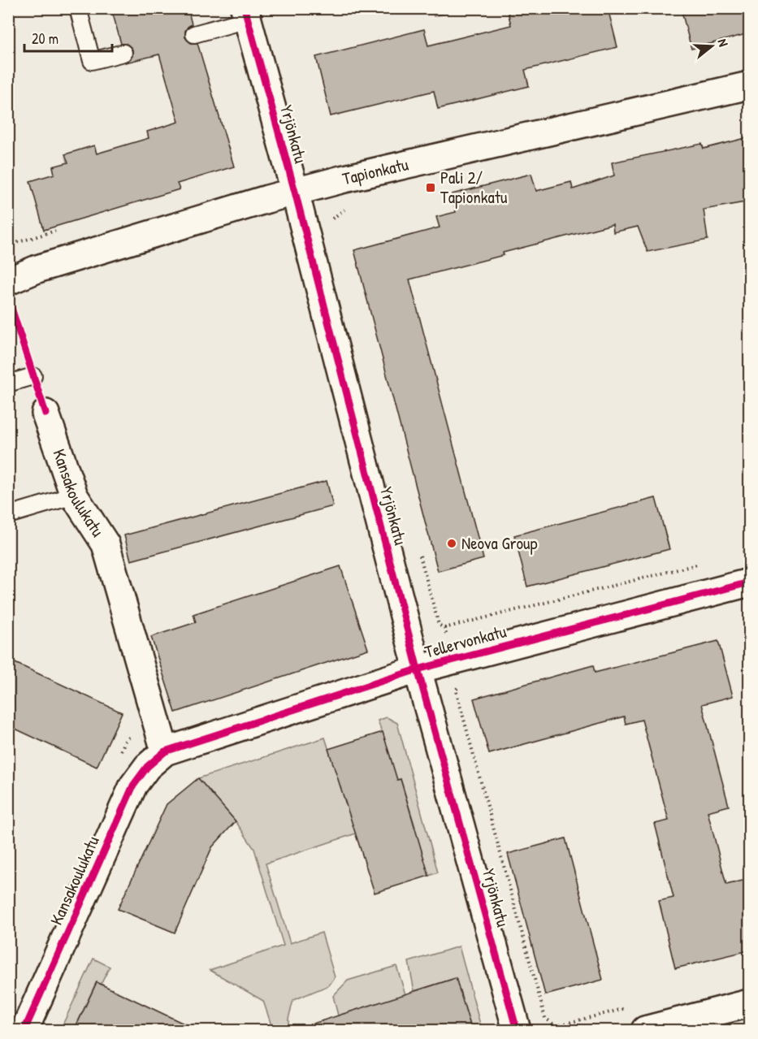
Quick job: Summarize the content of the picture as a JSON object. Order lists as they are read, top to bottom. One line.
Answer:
{"streets":{"street":["Yrjönkatu","Tapionkatu","Kansakoulukatu","Tellervonkatu"]},"crossings":[["Yrjönkatu","Tapionkatu"],["Yrjönkatu","Tellervonkatu"],["Kansakoulukatu","Tellervonkatu"]],"places":{"transit":["Pali 2/ Tapionkatu"],"other":["Neova Group"]},"scale_bar":"20 m","north":"right"}
